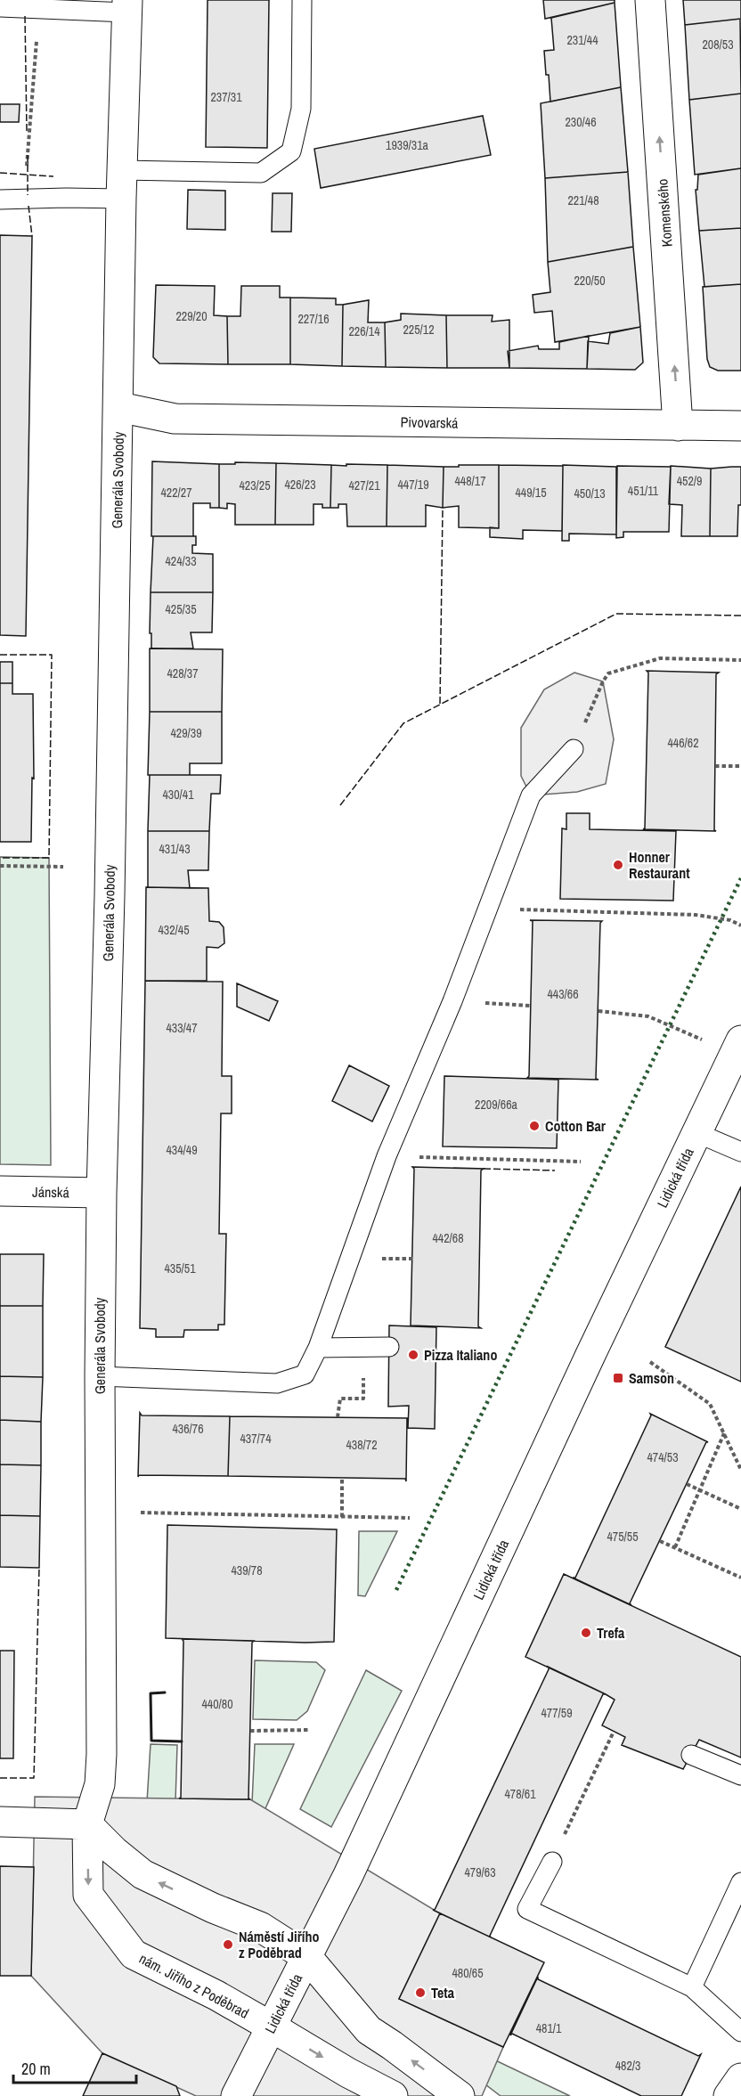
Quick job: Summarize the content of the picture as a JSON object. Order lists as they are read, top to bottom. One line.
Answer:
{"streets":{"street":["Komenského","Pivovarská","Generála Svobody","Lidická třída","Jánská","nám. Jiřího z Poděbrad"]},"crossings":[["Komenského","Pivovarská"],["Pivovarská","Generála Svobody"],["Generála Svobody","Jánská"],["Generála Svobody","nám. Jiřího z Poděbrad"],["Lidická třída","nám. Jiřího z Poděbrad"]],"one_way":["Komenského"],"places":{"other":["Honner Restaurant","Cotton Bar","Pizza Italiano","Trefa","Náměstí Jiřího z Poděbrad","Teta"],"transit":["Samson"]},"house_numbers":["231/44","208/53","237/31","230/46","1939/31a","221/48","220/50","229/20","227/16","225/12","226/14","448/17","452/9","426/23","447/19","423/25","427/21","451/11","422/27","449/15","450/13","424/33","425/35","428/37","429/39","446/62","430/41","431/43","432/45","443/66","433/47","2209/66a","434/49","442/68","435/51","436/76","437/74","438/72","474/53","475/55","439/78","440/80","477/59","478/61","479/63","480/65","481/1","482/3"],"scale_bar":"20 m"}
